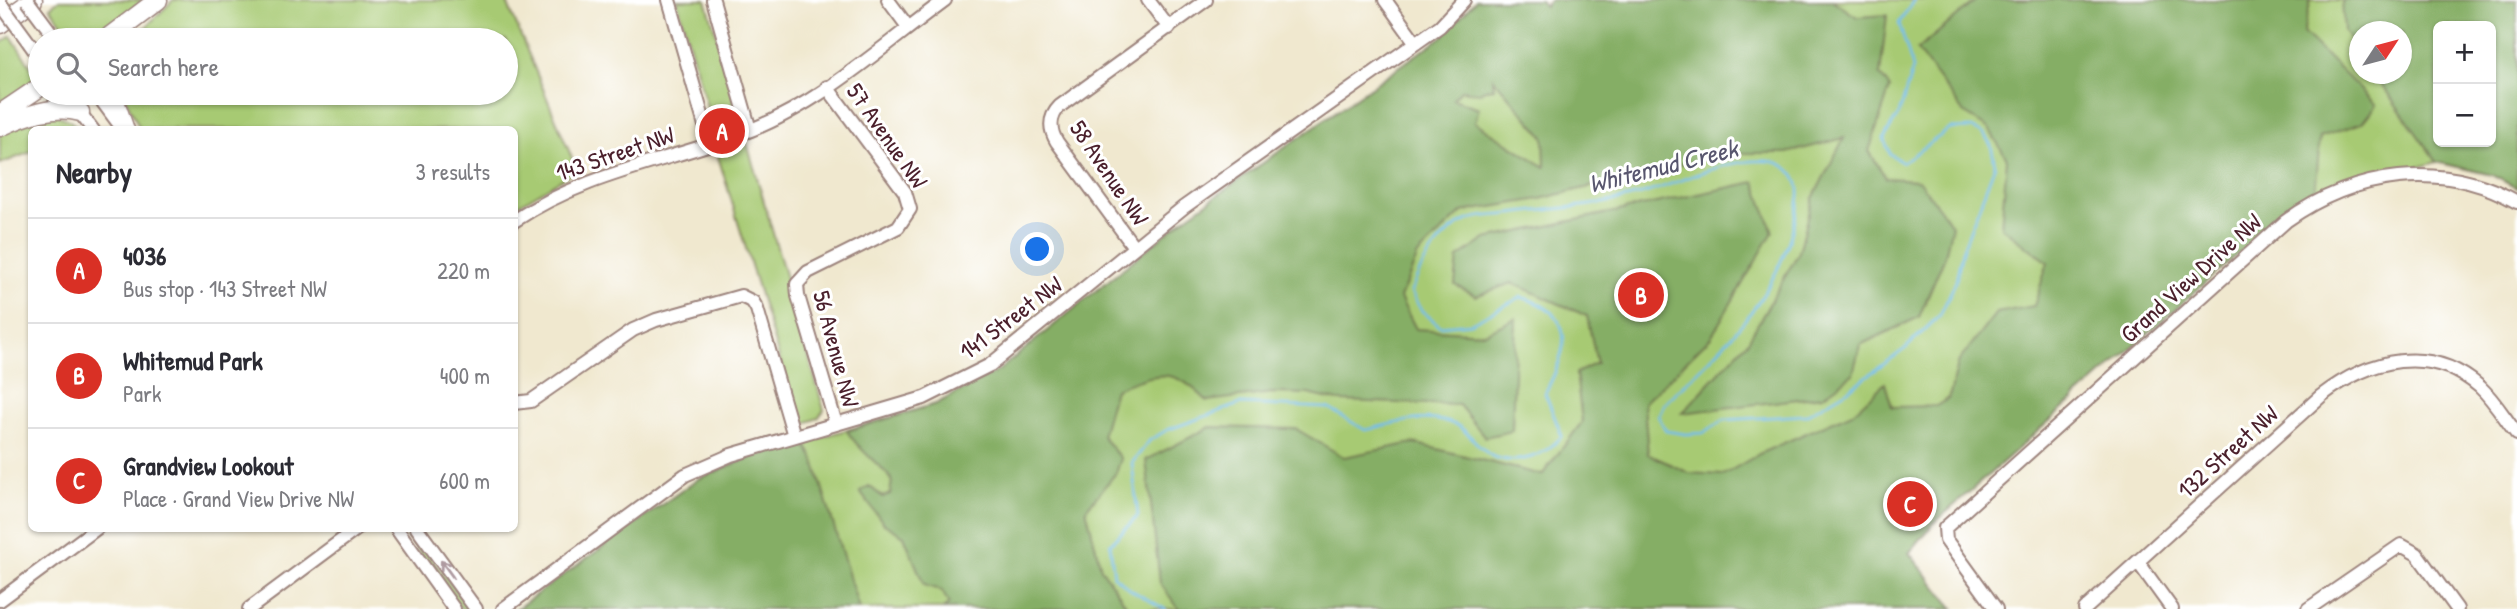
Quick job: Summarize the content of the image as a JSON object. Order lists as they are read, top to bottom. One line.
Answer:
{"streets":{"street":["57 Avenue NW","143 Street NW","58 Avenue NW","Grand View Drive NW","141 Street NW","56 Avenue NW","132 Street NW"]},"crossings":[["57 Avenue NW","143 Street NW"],["57 Avenue NW","56 Avenue NW"],["58 Avenue NW","141 Street NW"],["141 Street NW","56 Avenue NW"]],"water":["Whitemud Creek"],"north":"top right","page":{"map_buttons":["+","−"],"search":"Search here","pins":["A","B","C"],"heading":["Nearby","3 results"],"list":[{"mark":"A","name":"4036","note":"Bus stop · 143 Street NW","value":"220 m"},{"mark":"B","name":"Whitemud Park","note":"Park","value":"400 m"},{"mark":"C","name":"Grandview Lookout","note":"Place · Grand View Drive NW","value":"600 m"}]}}
